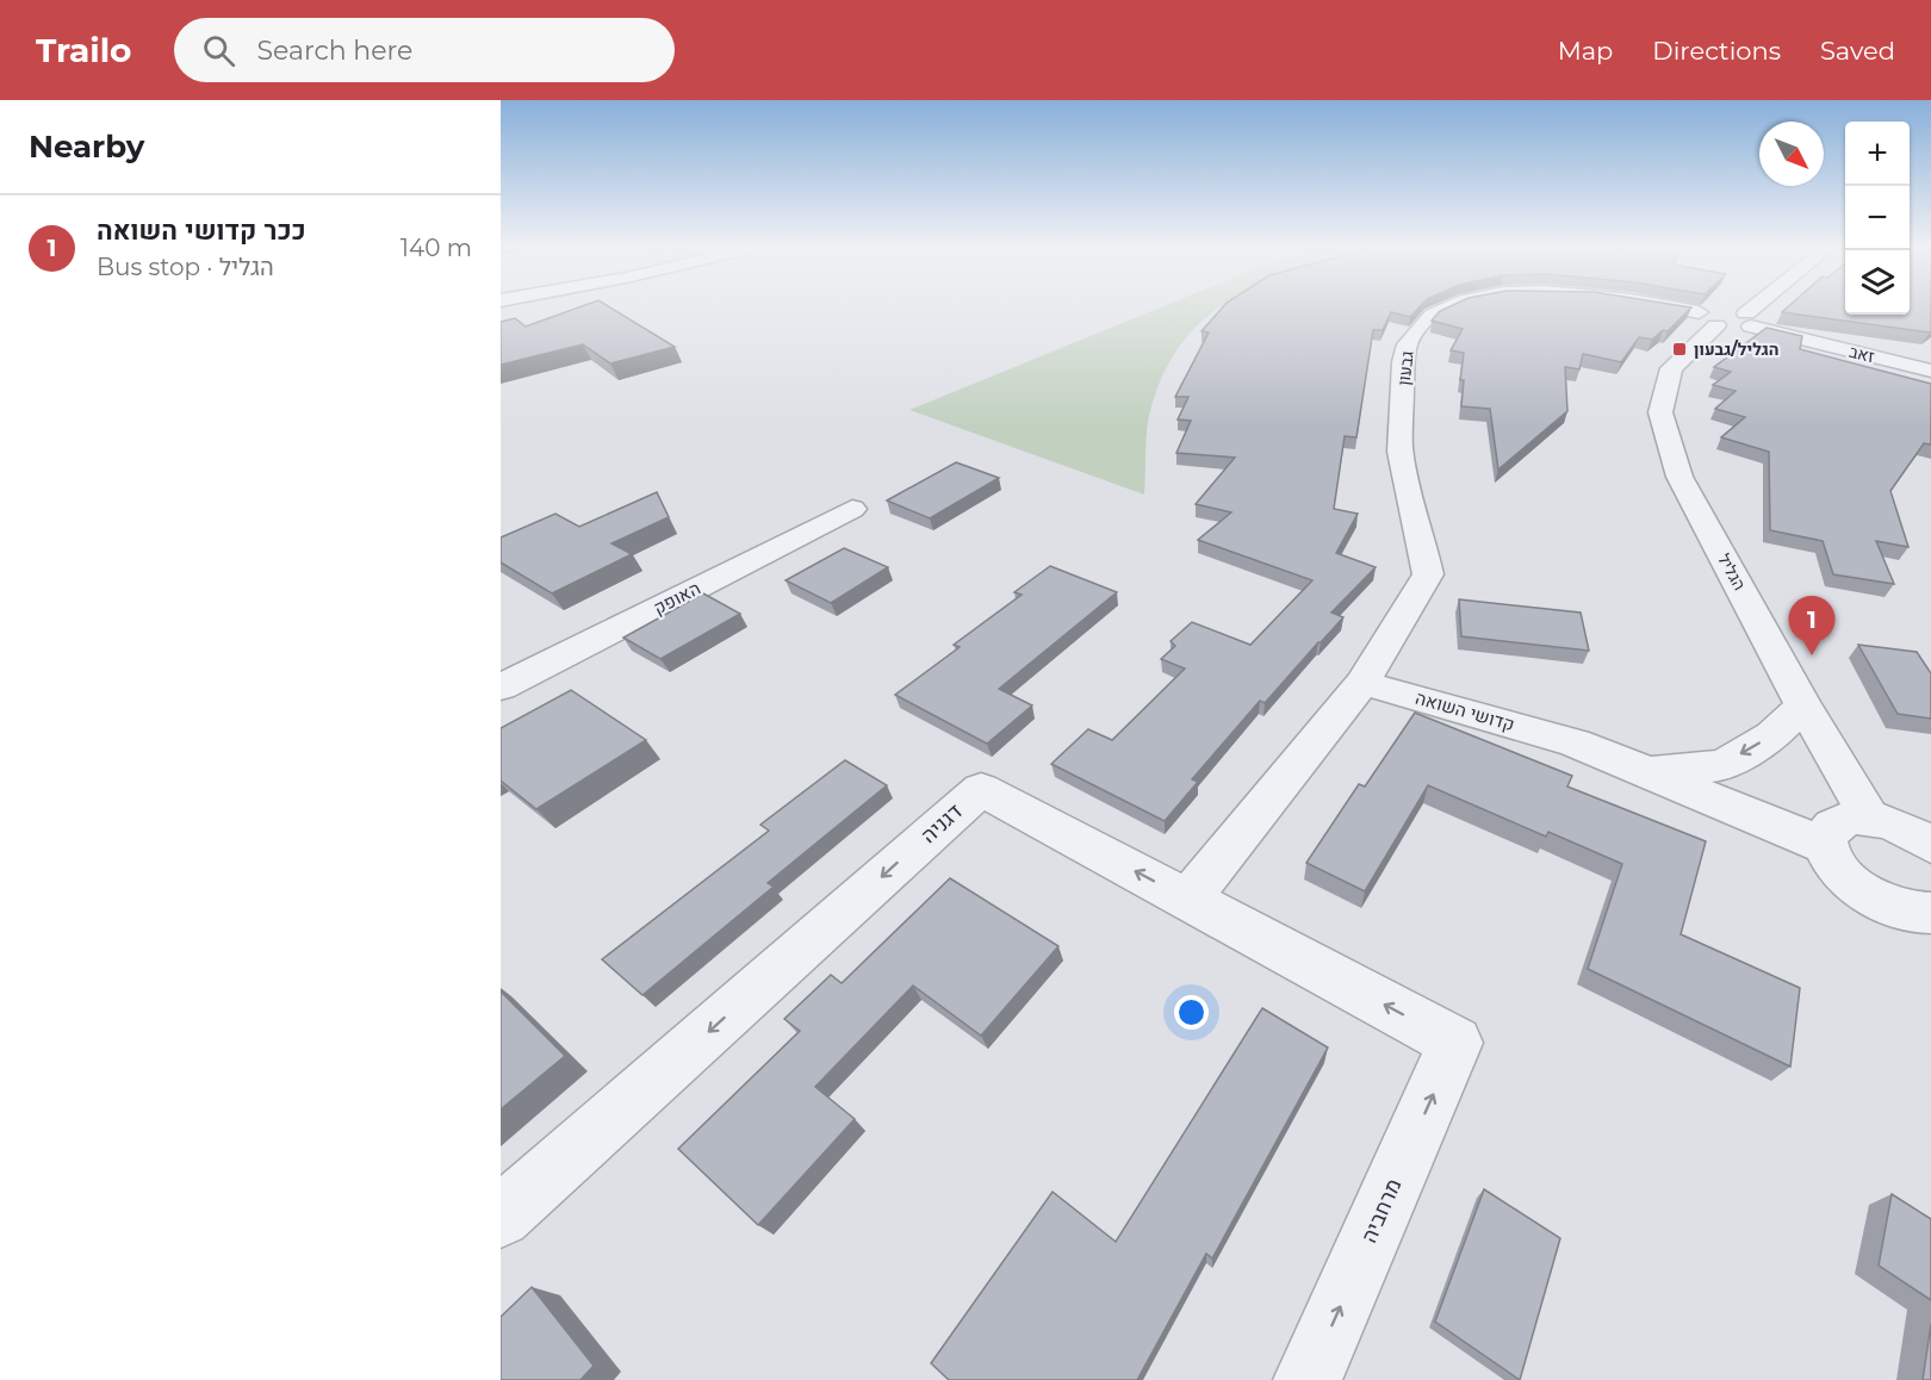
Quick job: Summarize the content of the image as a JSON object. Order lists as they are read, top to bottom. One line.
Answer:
{"streets":{"street":["זאב","גבעון","הגליל","האופק","קדושי השואה","דגניה","מרחביה"]},"crossings":[["זאב","גבעון"],["זאב","הגליל"],["גבעון","הגליל"],["גבעון","קדושי השואה"],["דגניה","מרחביה"]],"one_way":["דגניה","מרחביה"],"places":{"transit":["הגליל/גבעון"]},"north":"bottom right","page":{"header":"Trailo","search":"Search here","nav":["Map","Directions","Saved"],"heading":"Nearby","map_buttons":["+","−"],"list":[{"mark":"1","name":"ככר קדושי השואה","note":"Bus stop · הגליל","value":"140 m"}],"pins":"1"}}
